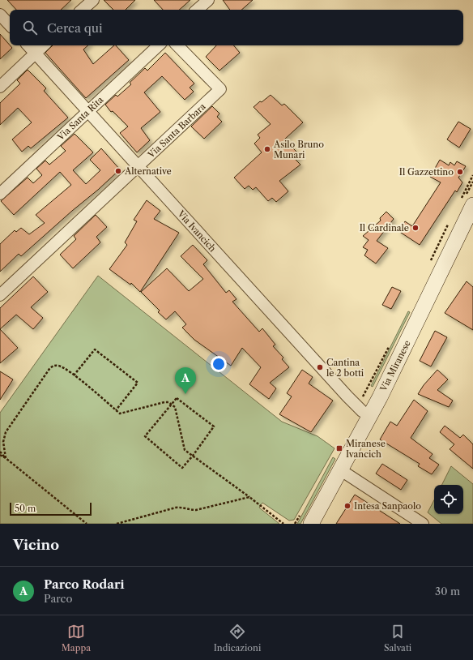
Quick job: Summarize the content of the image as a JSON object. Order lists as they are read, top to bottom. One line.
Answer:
{"streets":{"street":["Via Santa Rita","Via Santa Barbara","Via Ivancich","Via Miranese"]},"crossings":[["Via Santa Rita","Via Ivancich"],["Via Santa Barbara","Via Ivancich"],["Via Ivancich","Via Miranese"]],"places":{"other":["Asilo Bruno Munari","Alternative","Il Gazzettino","Il Cardinale","Cantina le 2 botti","Intesa Sanpaolo"],"transit":["Miranese Ivancich"]},"scale_bar":"50 m","page":{"search":"Cerca qui","pins":"A","scale":"50 m","heading":"Vicino","list":[{"mark":"A","name":"Parco Rodari","note":"Parco","value":"30 m"}],"nav":["Mappa","Indicazioni","Salvati"]}}
